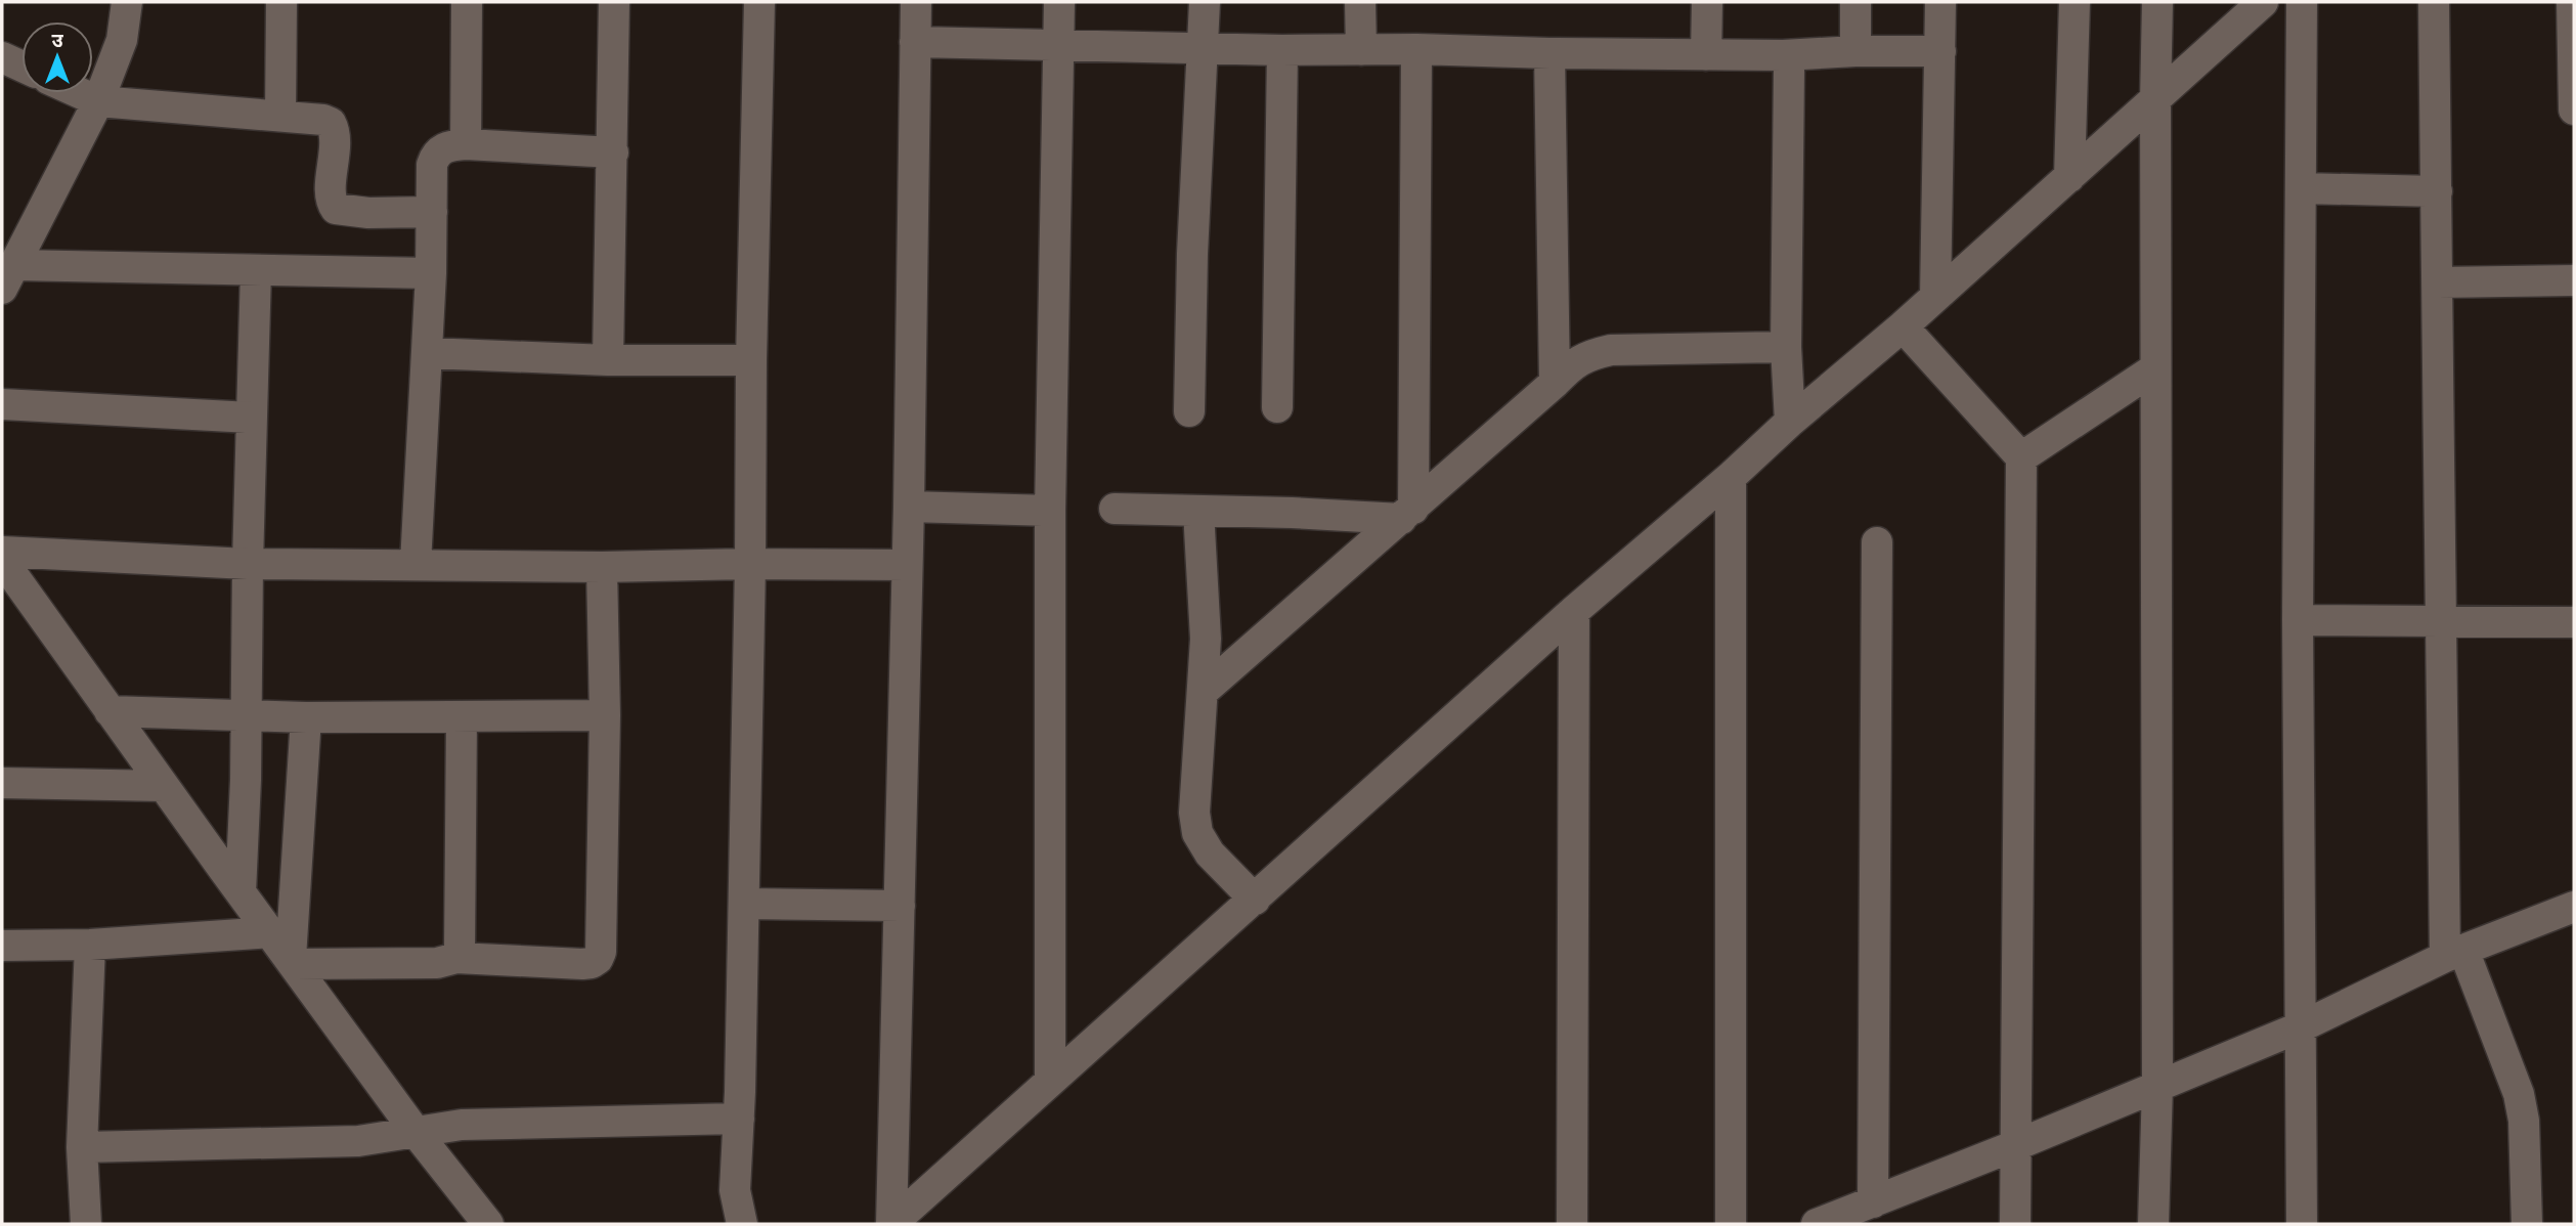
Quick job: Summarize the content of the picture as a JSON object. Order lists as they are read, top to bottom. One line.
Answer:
{"north":"top"}
